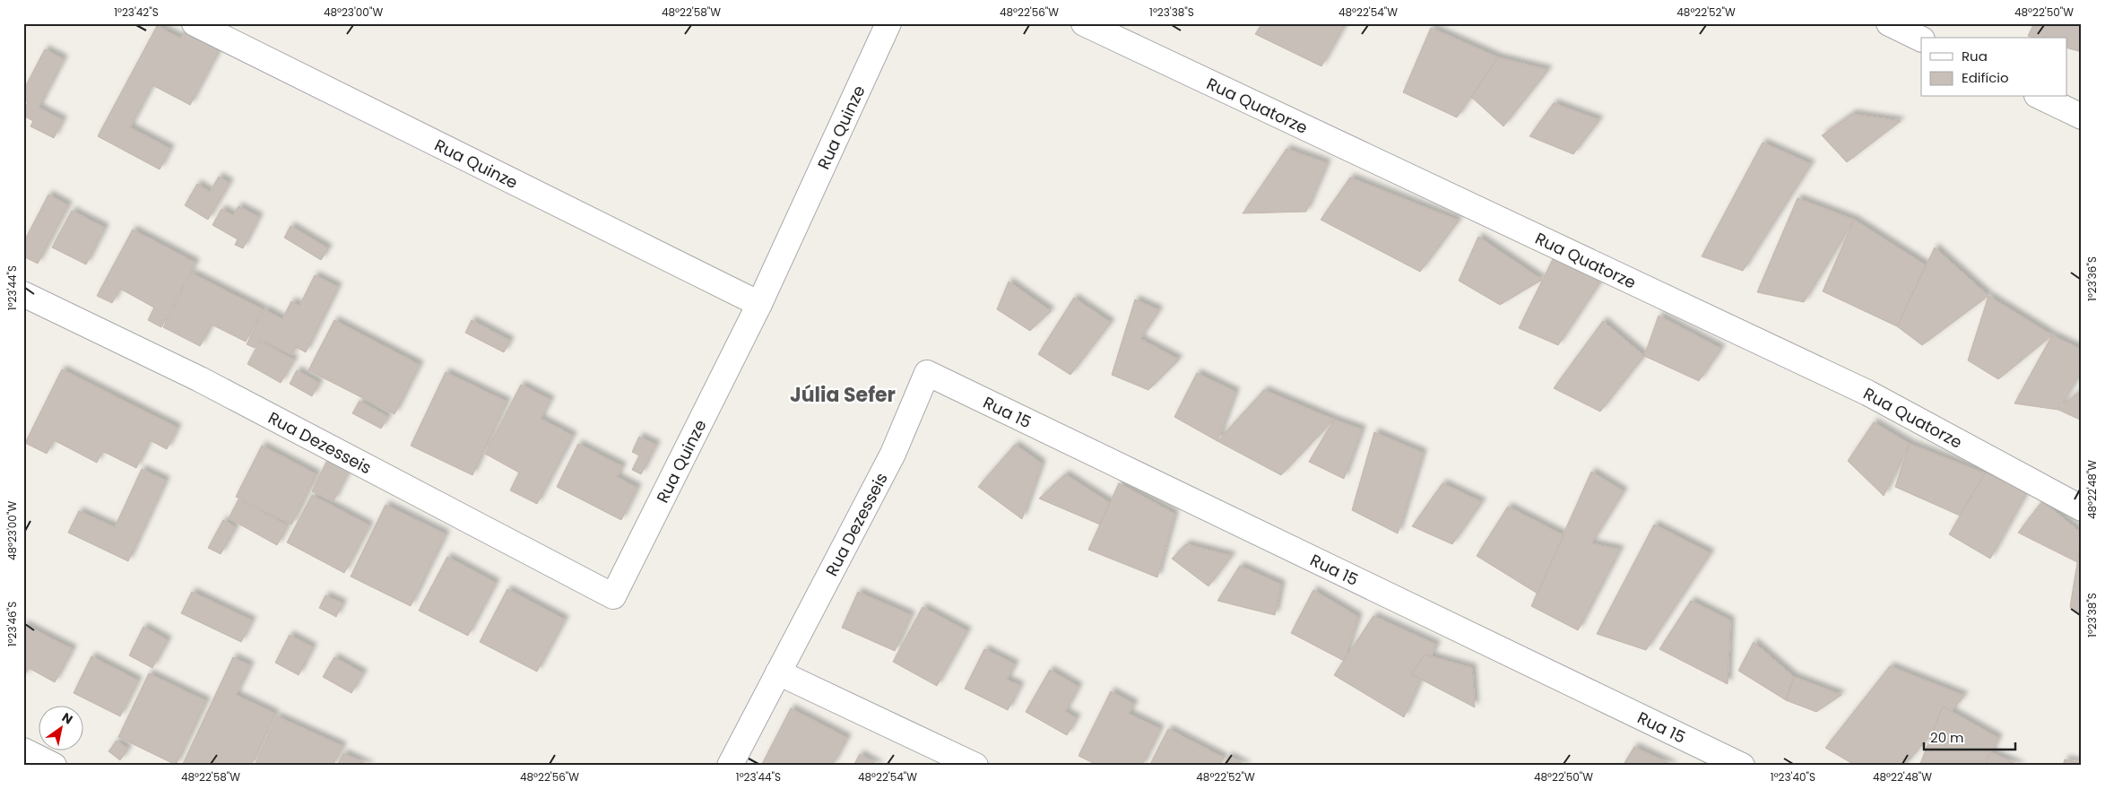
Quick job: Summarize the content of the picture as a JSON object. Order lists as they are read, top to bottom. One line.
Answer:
{"streets":{"street":["Rua Quatorze","Rua Quinze","Rua 15","Rua Dezesseis"]},"crossings":[["Rua Quinze","Rua Dezesseis"],["Rua 15","Rua Dezesseis"]],"districts":["Júlia Sefer"],"legend":["Rua","Edifício"],"scale_bar":"20 m","north":"top right","coordinates":["1°23'42\"S","48°23'00\"W","48°22'58\"W","48°22'56\"W","1°23'38\"S","48°22'54\"W","48°22'52\"W","48°22'50\"W","1°23'36\"S","1°23'44\"S","48°22'48\"W","1°23'46\"S","1°23'40\"S"]}
